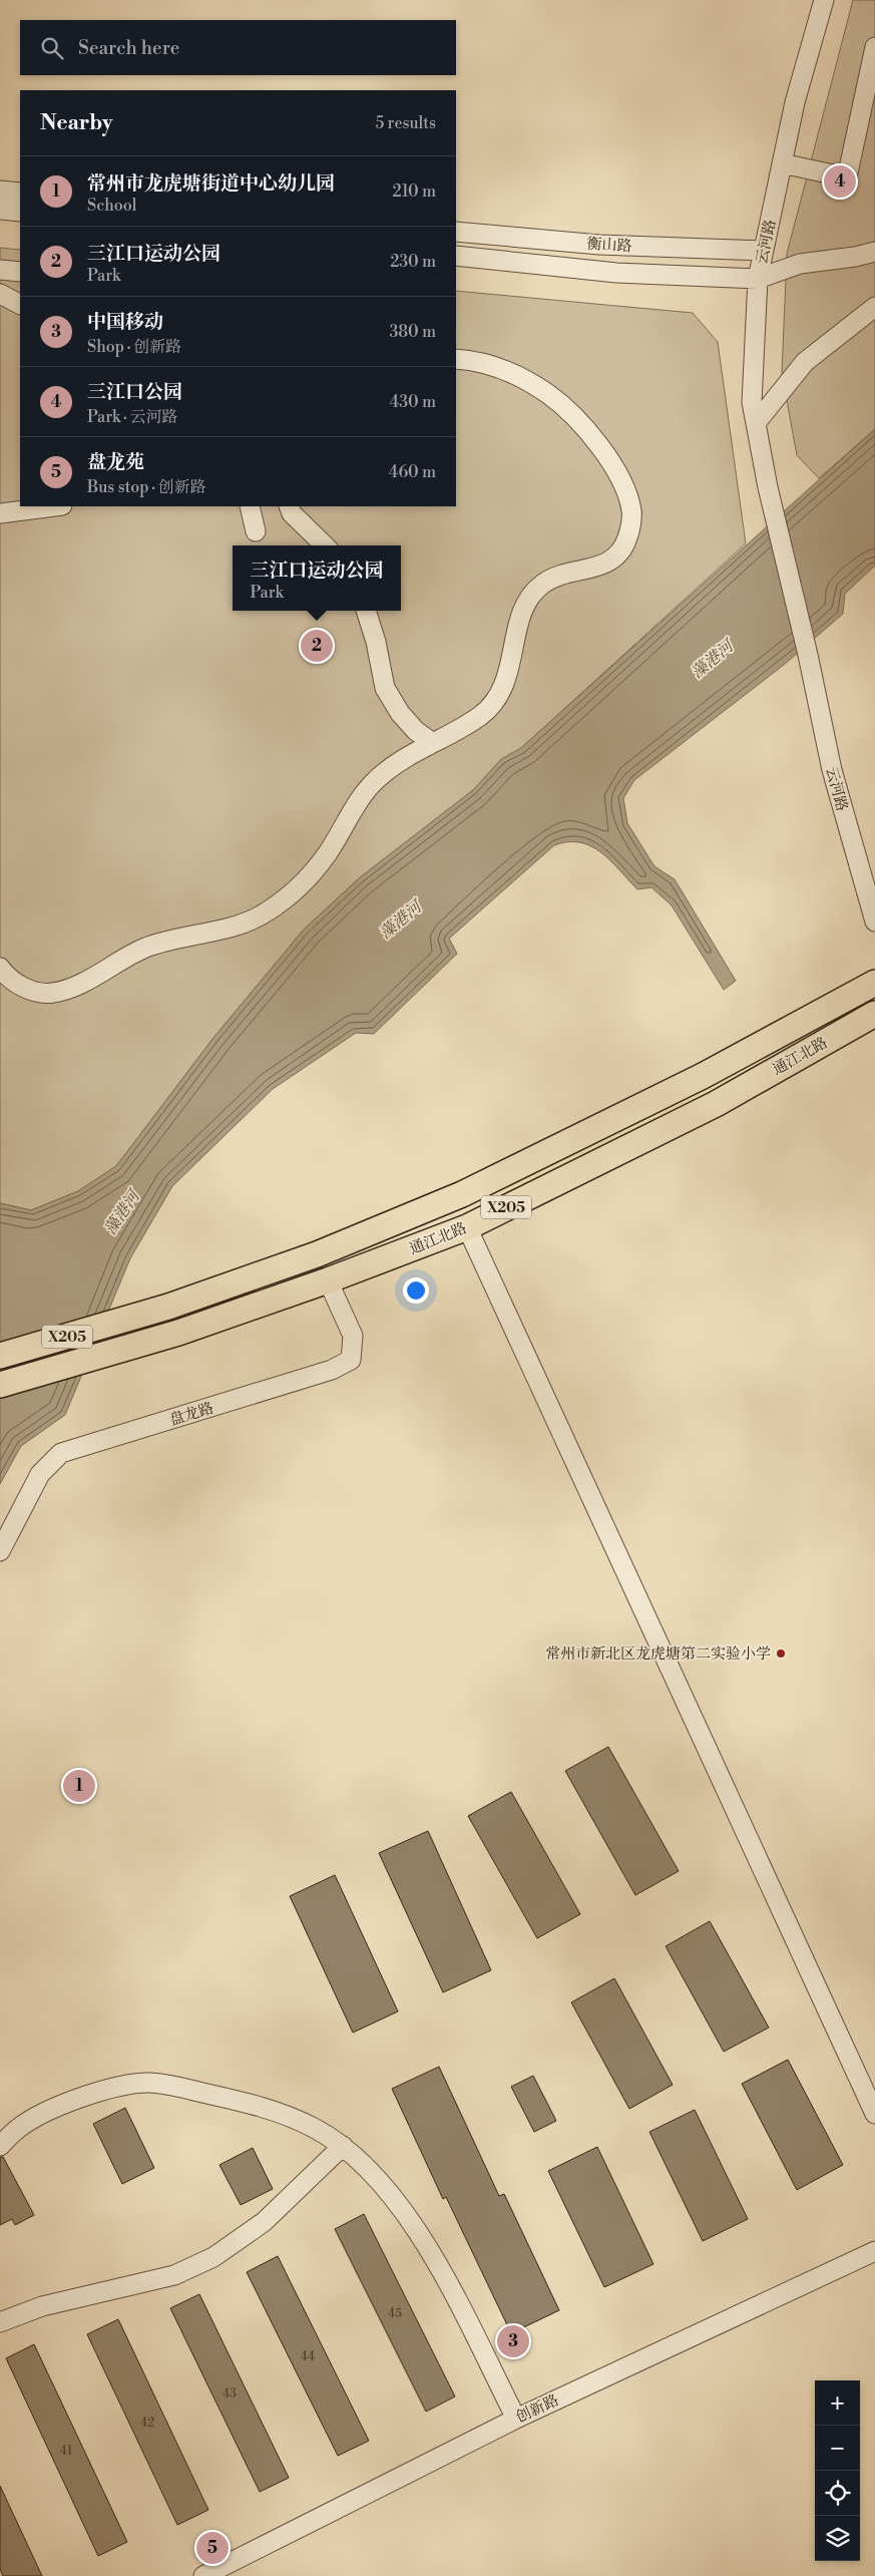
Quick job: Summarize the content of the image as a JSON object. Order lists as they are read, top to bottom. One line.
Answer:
{"streets":{"main road":["通江北路","X205"],"street":["云河路","衡山路","盘龙路","创新路"]},"crossings":[["云河路","衡山路"],["通江北路","盘龙路"]],"water":["藻港河"],"places":["常州市新北区龙虎塘第二实验小学"],"house_numbers":["45","44","43","42","41"],"page":{"search":"Search here","heading":["Nearby","5 results"],"list":[{"mark":"1","name":"常州市龙虎塘街道中心幼儿园","note":"School","value":"210 m"},{"mark":"2","name":"三江口运动公园","note":"Park","value":"230 m"},{"mark":"3","name":"中国移动","note":"Shop · 创新路","value":"380 m"},{"mark":"4","name":"三江口公园","note":"Park · 云河路","value":"430 m"},{"mark":"5","name":"盘龙苑","note":"Bus stop · 创新路","value":"460 m"}],"pins":["4","2","1","3","5"],"popup":["三江口运动公园","Park"],"map_buttons":["+","−"]}}
